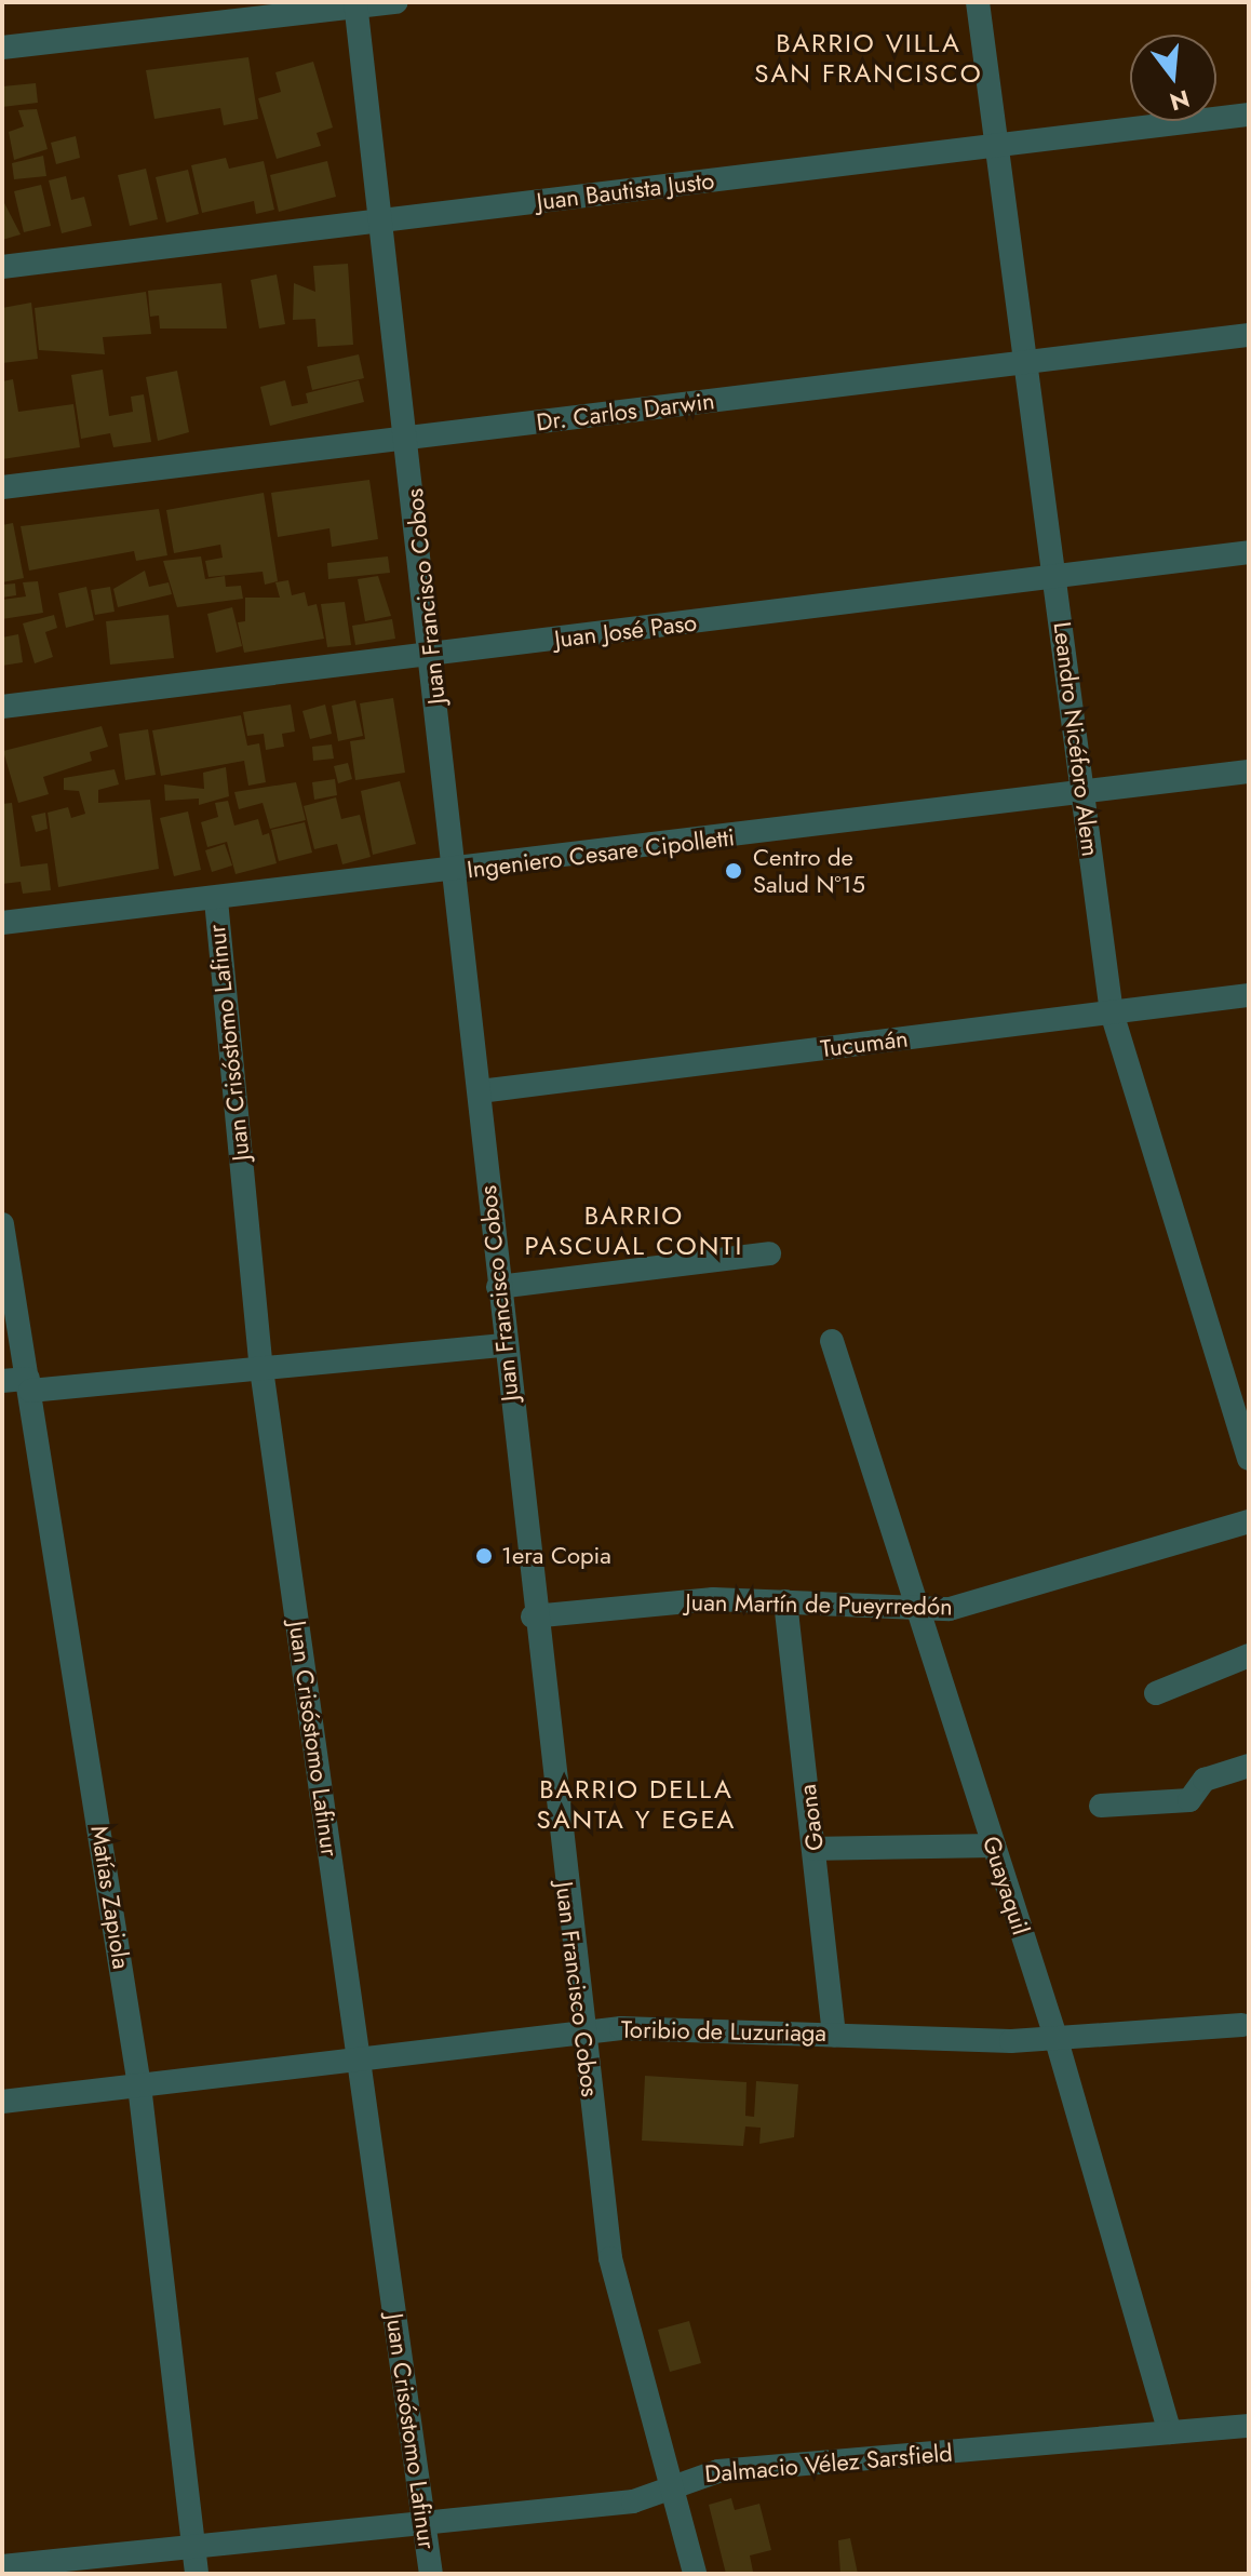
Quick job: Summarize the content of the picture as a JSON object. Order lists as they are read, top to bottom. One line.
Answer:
{"streets":{"street":["Juan Bautista Justo","Dr. Carlos Darwin","Juan Francisco Cobos","Juan José Paso","Leandro Nicéforo Alem","Ingeniero Cesare Cipolletti","Juan Crisóstomo Lafinur","Tucumán","Juan Martín de Pueyrredón","Gaona","Guayaquil","Matías Zapiola","Toribio de Luzuriaga","Dalmacio Vélez Sarsfield"]},"crossings":[["Juan Bautista Justo","Juan Francisco Cobos"],["Juan Bautista Justo","Leandro Nicéforo Alem"],["Dr. Carlos Darwin","Juan Francisco Cobos"],["Dr. Carlos Darwin","Leandro Nicéforo Alem"],["Juan Francisco Cobos","Juan José Paso"],["Juan Francisco Cobos","Ingeniero Cesare Cipolletti"],["Juan Francisco Cobos","Tucumán"],["Juan Francisco Cobos","Juan Martín de Pueyrredón"],["Juan Francisco Cobos","Toribio de Luzuriaga"],["Juan Francisco Cobos","Dalmacio Vélez Sarsfield"],["Juan José Paso","Leandro Nicéforo Alem"],["Leandro Nicéforo Alem","Ingeniero Cesare Cipolletti"],["Leandro Nicéforo Alem","Tucumán"],["Ingeniero Cesare Cipolletti","Juan Crisóstomo Lafinur"],["Juan Crisóstomo Lafinur","Toribio de Luzuriaga"],["Juan Crisóstomo Lafinur","Dalmacio Vélez Sarsfield"],["Juan Martín de Pueyrredón","Gaona"],["Juan Martín de Pueyrredón","Guayaquil"],["Gaona","Toribio de Luzuriaga"],["Guayaquil","Toribio de Luzuriaga"],["Guayaquil","Dalmacio Vélez Sarsfield"],["Matías Zapiola","Toribio de Luzuriaga"],["Matías Zapiola","Dalmacio Vélez Sarsfield"]],"districts":["BARRIO VILLA SAN FRANCISCO","BARRIO PASCUAL CONTI","BARRIO DELLA SANTA Y EGEA"],"places":["Centro de Salud N°15","1era Copia"],"north":"bottom"}
